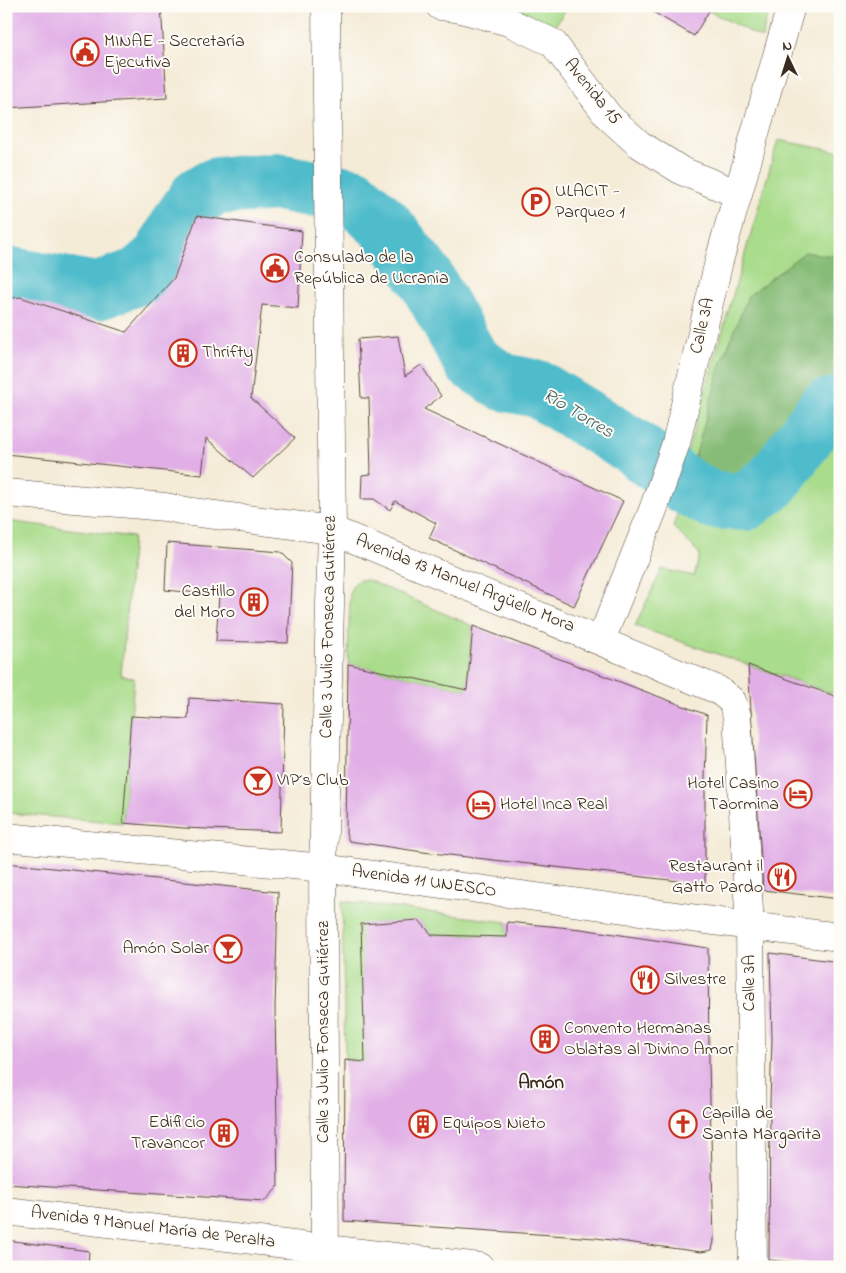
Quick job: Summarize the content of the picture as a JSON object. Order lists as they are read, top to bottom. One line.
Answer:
{"streets":{"street":["Avenida 15","Calle 3A","Avenida 13 Manuel Argüello Mora","Calle 3 Julio Fonseca Gutiérrez","Avenida 11 UNESCO","Avenida 9 Manuel María de Peralta"]},"crossings":[["Avenida 15","Calle 3A"],["Calle 3A","Avenida 13 Manuel Argüello Mora"],["Calle 3A","Avenida 11 UNESCO"],["Avenida 13 Manuel Argüello Mora","Calle 3 Julio Fonseca Gutiérrez"],["Calle 3 Julio Fonseca Gutiérrez","Avenida 11 UNESCO"],["Calle 3 Julio Fonseca Gutiérrez","Avenida 9 Manuel María de Peralta"]],"districts":["Amón"],"water":["Río Torres"],"places":{"public building":["MINAE - Secretaría Ejecutiva","Consulado de la República de Ucrania"],"parking":["ULACIT - Parqueo 1"],"building":["Thrifty","Castillo del Moro","Convento Hermanas Oblatas al Divino Amor","Equipos Nieto","Edificio Travancor"],"bar":["VIP´s Club","Amón Solar"],"hotel":["Hotel Casino Taormina","Hotel Inca Real"],"restaurant":["Restaurant il Gatto Pardo","Silvestre"],"church":["Capilla de Santa Margarita"]},"north":"top"}
